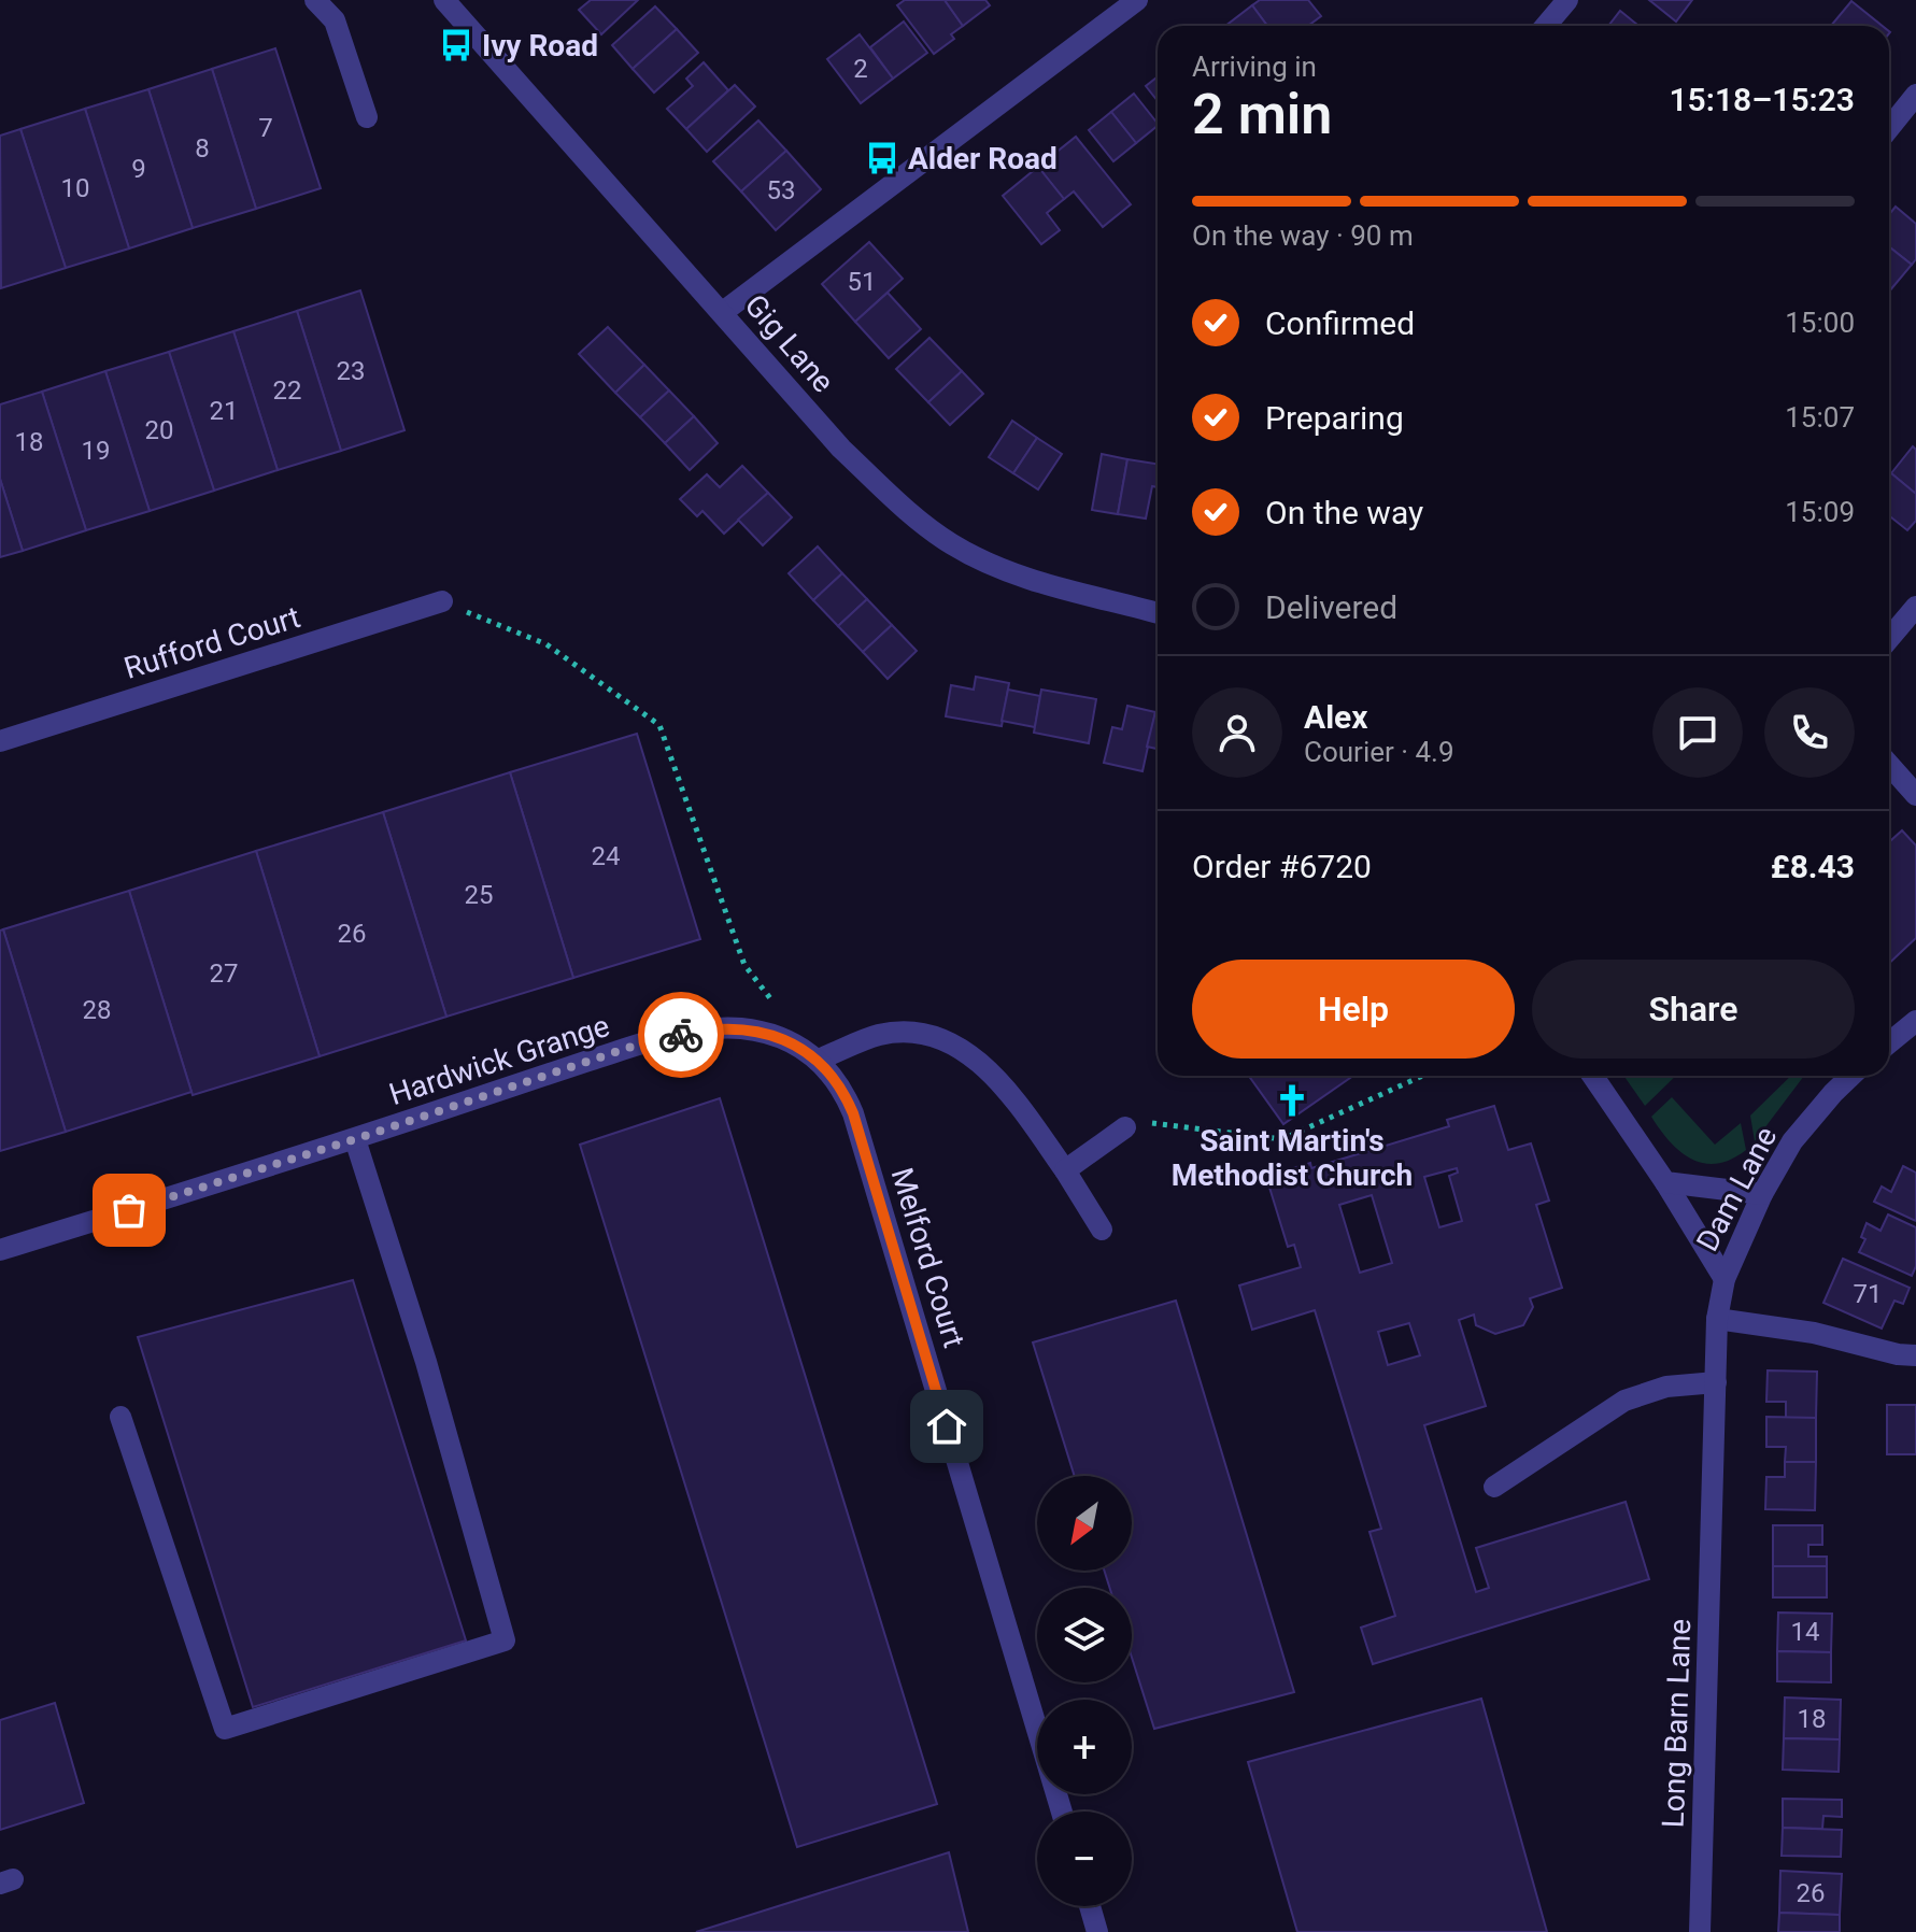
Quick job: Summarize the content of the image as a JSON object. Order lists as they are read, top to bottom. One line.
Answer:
{"streets":{"street":["Gig Lane","Rufford Court","Hardwick Grange","Dam Lane","Melford Court","Long Barn Lane"]},"crossings":[["Hardwick Grange","Melford Court"],["Dam Lane","Long Barn Lane"]],"places":{"bus stop":["Ivy Road","Alder Road"],"church":["Saint Martin's Methodist Church"]},"house_numbers":["2","7","8","9","10","53","51","23","22","21","20","18","19","24","25","26","27","28","71","14","18","26"],"north":"bottom left","page":{"heading":["2 min","Arriving in","15:18–15:23"],"panel":["Alex","Courier · 4.9","Order #6720","£8.43"],"bar":"On the way · 90 m","list":[["Confirmed","15:00"],["Preparing","15:07"],["On the way","15:09"],"Delivered"],"buttons":["Help","Share"],"map_buttons":["+","−"]}}
